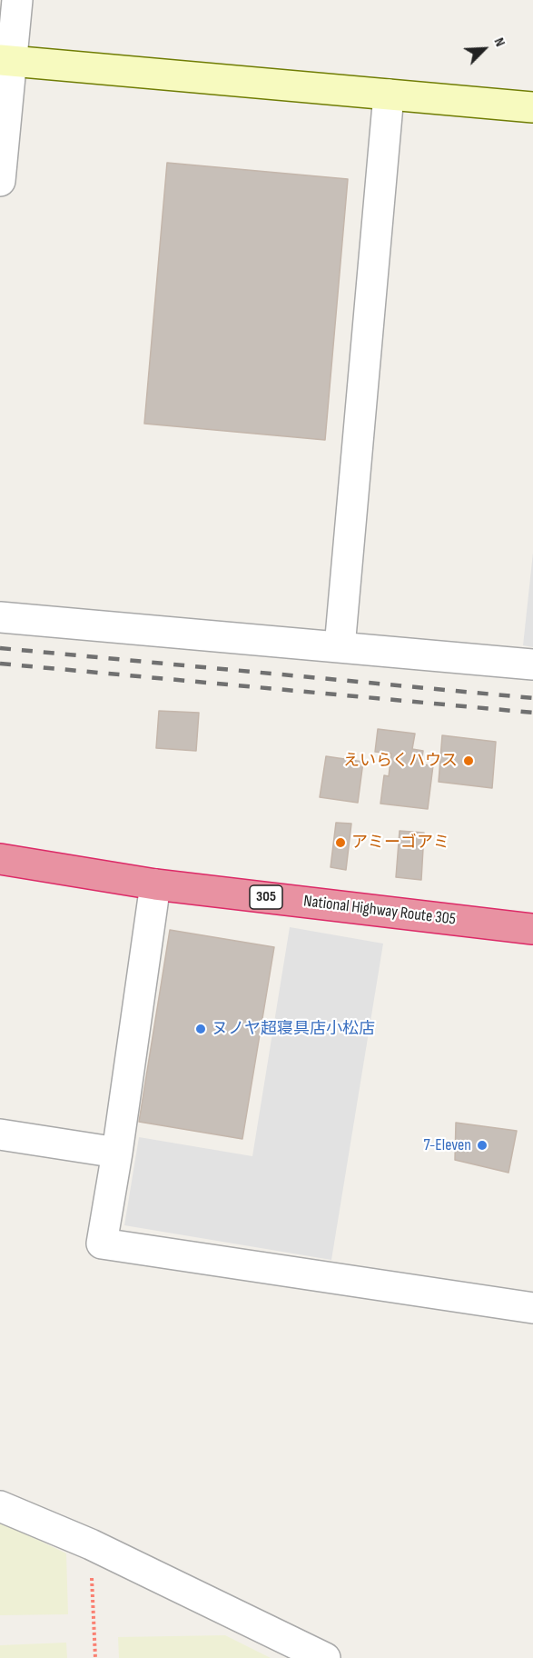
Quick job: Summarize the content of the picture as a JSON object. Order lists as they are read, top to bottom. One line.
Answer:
{"streets":{"highway":["305","National Highway Route 305"]},"places":["えいらくハウス","アミーゴアミ","ヌノヤ超寝具店小松店","7-Eleven"],"north":"top right"}
